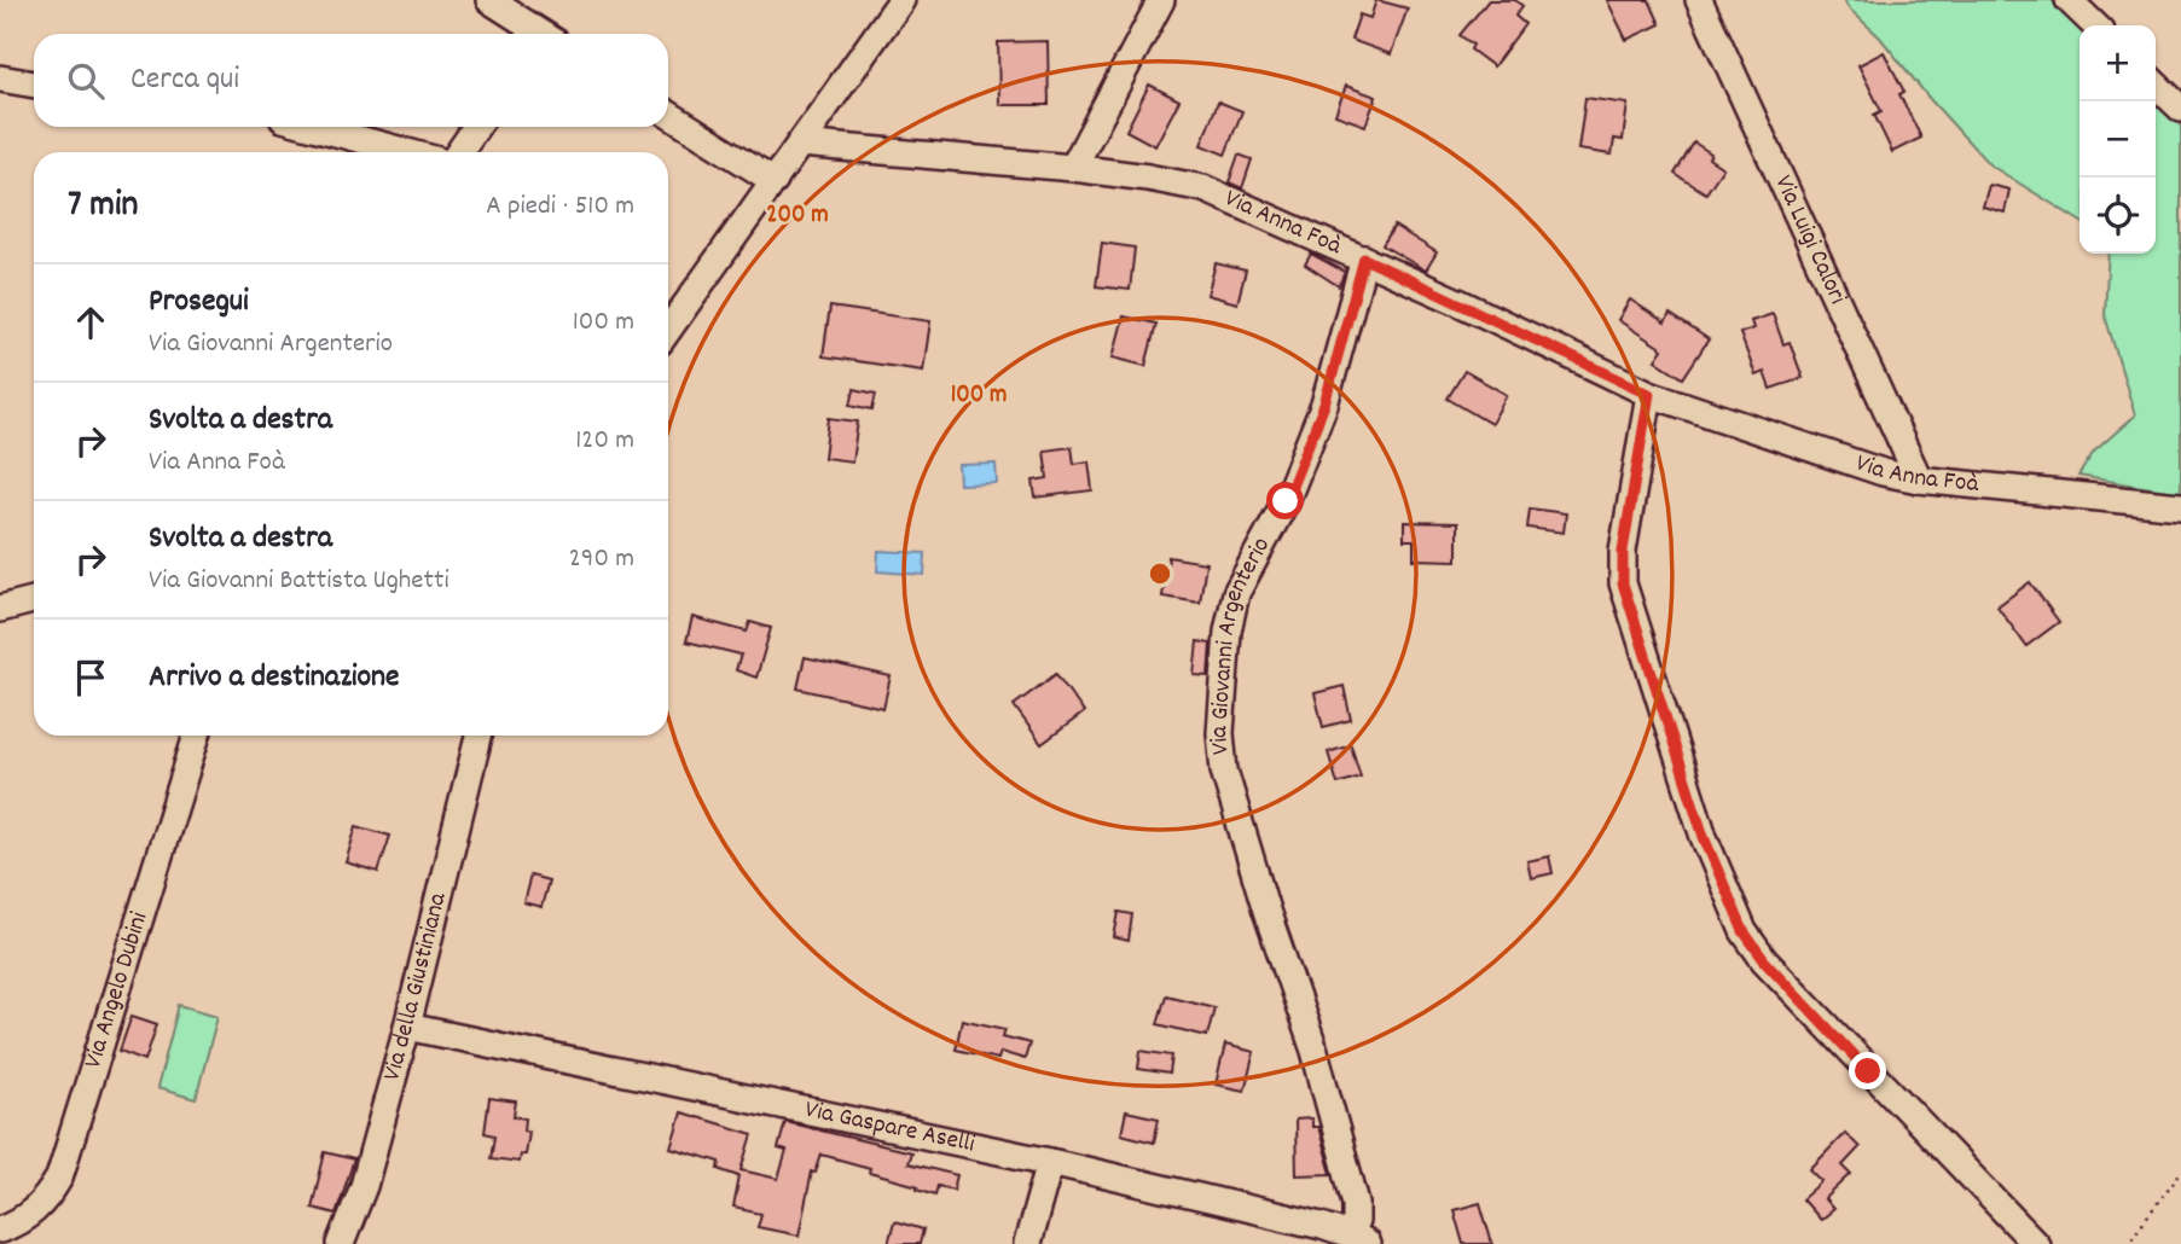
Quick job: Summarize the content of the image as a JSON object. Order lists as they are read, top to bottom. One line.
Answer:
{"streets":{"street":["Via Anna Foà","Via Luigi Calori","Via Giovanni Argenterio","Via della Giustiniana","Via Angelo Dubini","Via Gaspare Aselli"]},"crossings":[["Via Anna Foà","Via Luigi Calori"],["Via Anna Foà","Via Giovanni Argenterio"],["Via Giovanni Argenterio","Via Gaspare Aselli"],["Via della Giustiniana","Via Gaspare Aselli"]],"page":{"map_buttons":["+","−"],"search":"Cerca qui","heading":["7 min","A piedi · 510 m"],"list":[["Prosegui","Via Giovanni Argenterio","100 m"],["Svolta a destra","Via Anna Foà","120 m"],["Svolta a destra","Via Giovanni Battista Ughetti","290 m"],"Arrivo a destinazione"]},"rings":["200 m","100 m"]}
